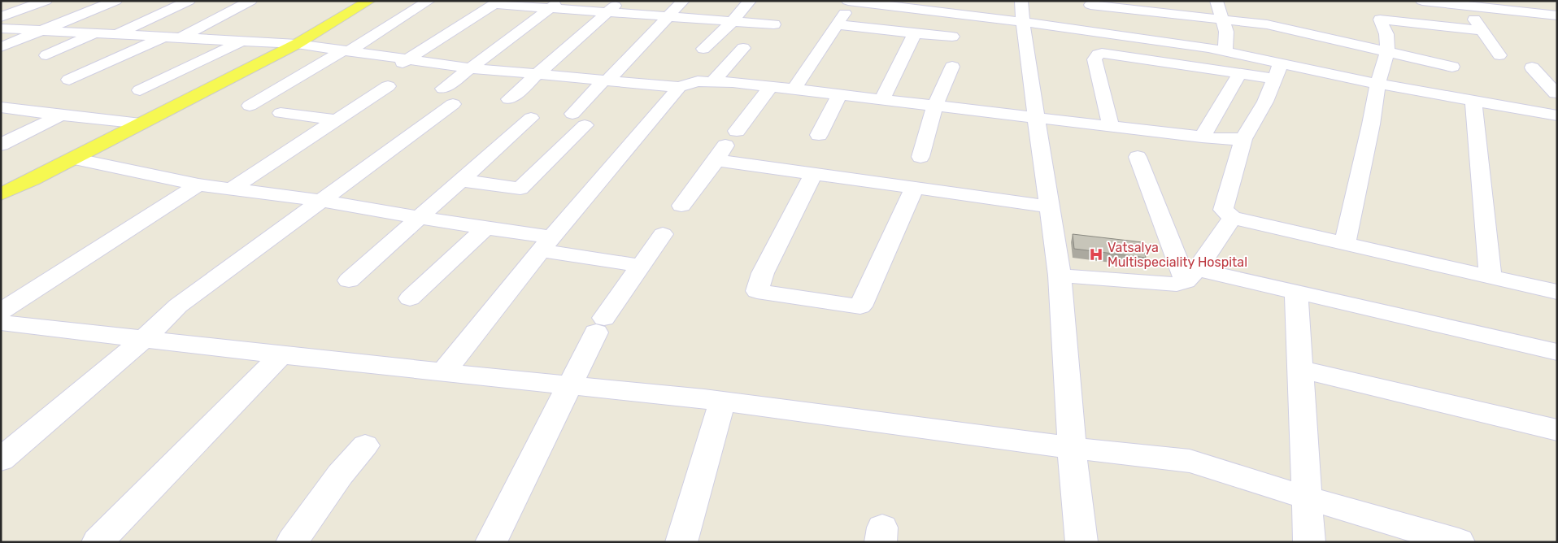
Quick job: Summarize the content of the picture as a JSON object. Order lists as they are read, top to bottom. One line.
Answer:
{"places":{"hospital":["Vatsalya Multispeciality Hospital"]}}
